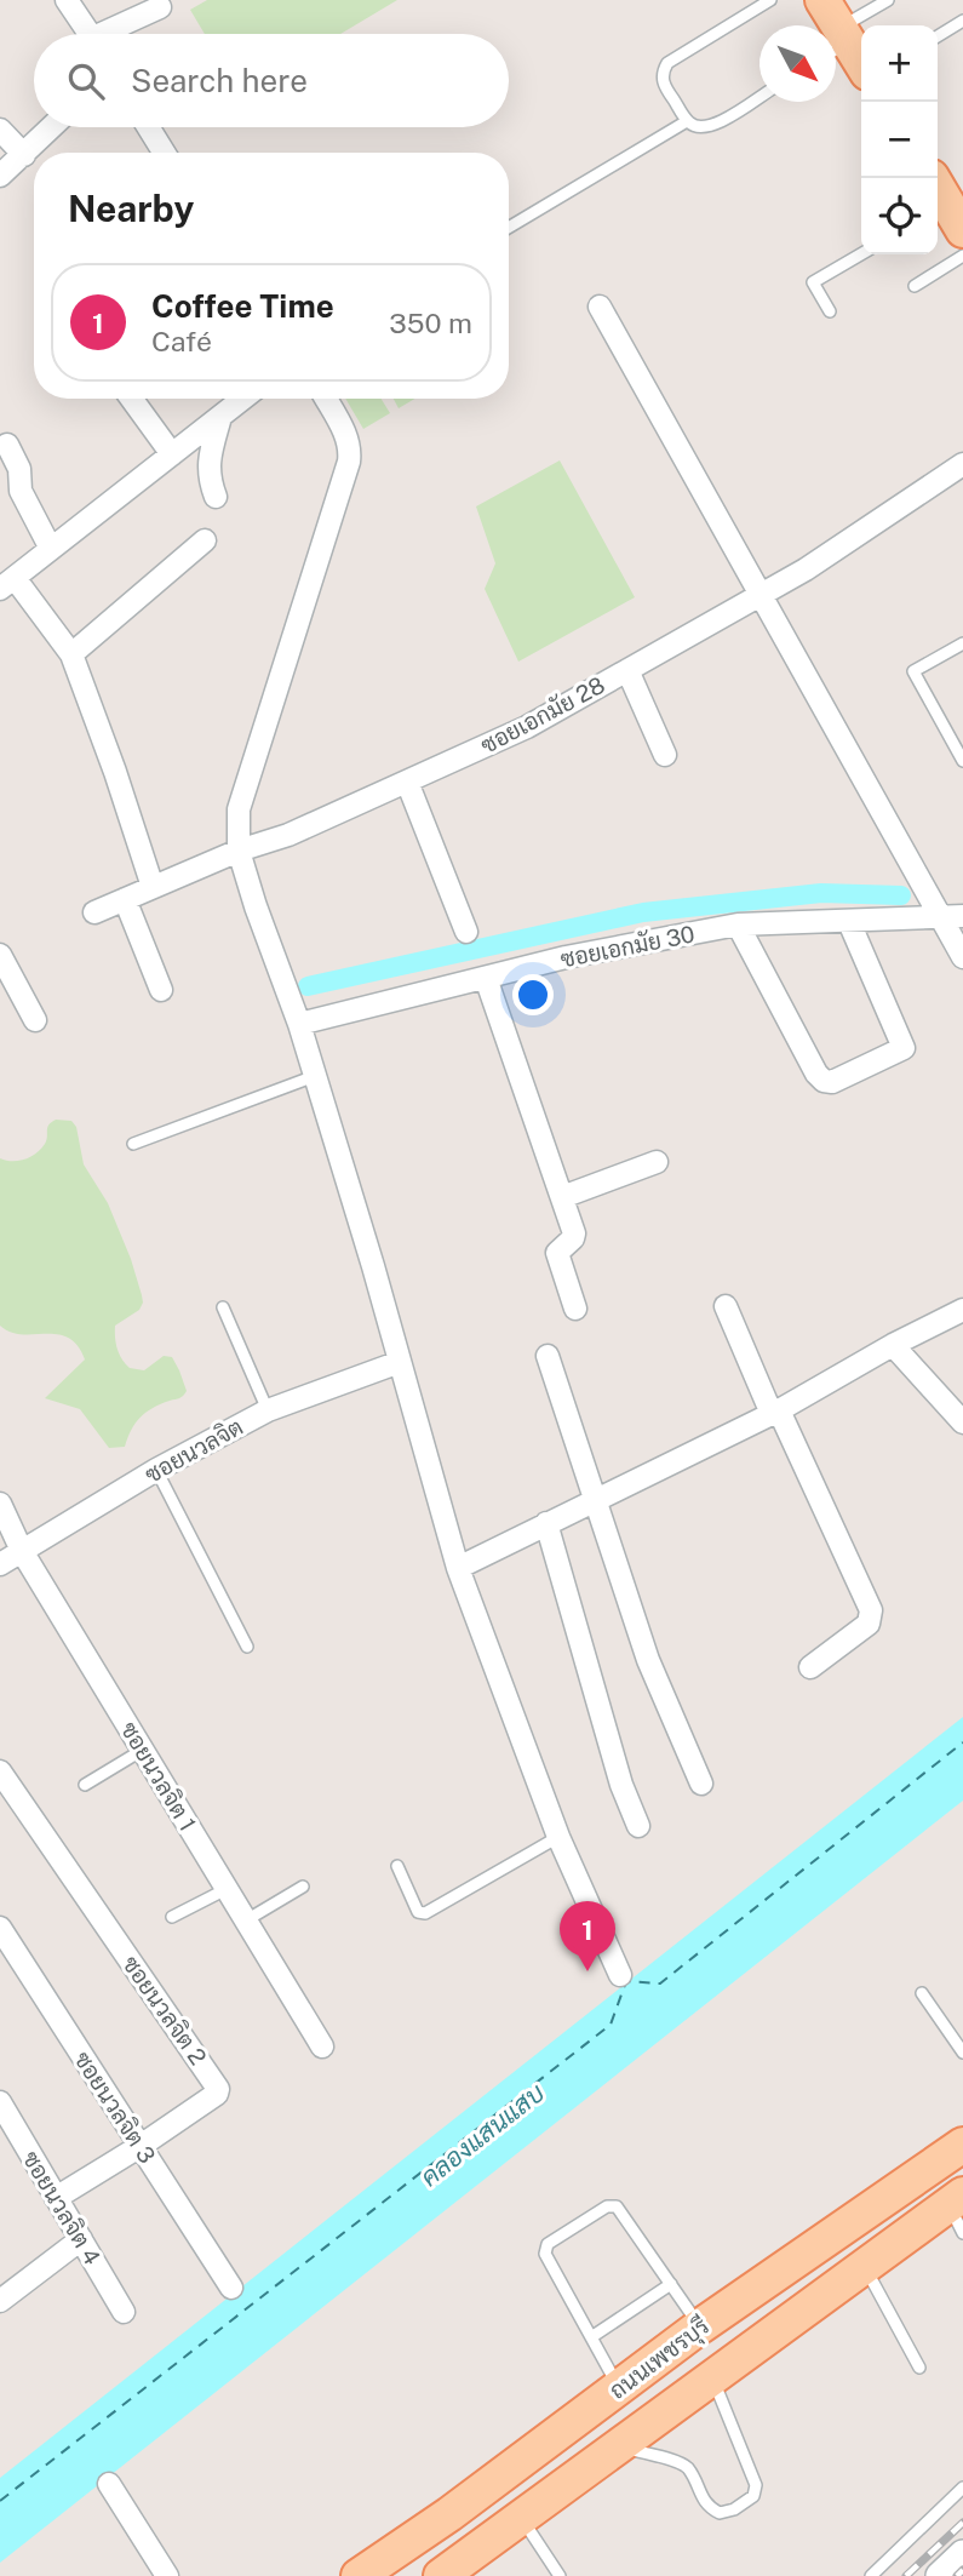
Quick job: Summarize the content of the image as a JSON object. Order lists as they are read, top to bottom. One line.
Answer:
{"streets":{"main road":["ถนนเพชรบุรี"],"street":["ซอยเอกมัย 28","ซอยเอกมัย 30","ซอยนวลจิต","ซอยนวลจิต 1","ซอยนวลจิต 2","ซอยนวลจิต 3","ซอยนวลจิต 4"]},"crossings":[["ซอยนวลจิต","ซอยนวลจิต 1"],["ซอยนวลจิต 2","ซอยนวลจิต 3"],["ซอยนวลจิต 2","ซอยนวลจิต 4"]],"water":["คลองแสนแสบ"],"north":"bottom right","page":{"map_buttons":["+","−"],"search":"Search here","heading":"Nearby","list":[{"mark":"1","name":"Coffee Time","note":"Café","value":"350 m"}],"pins":"1"}}
